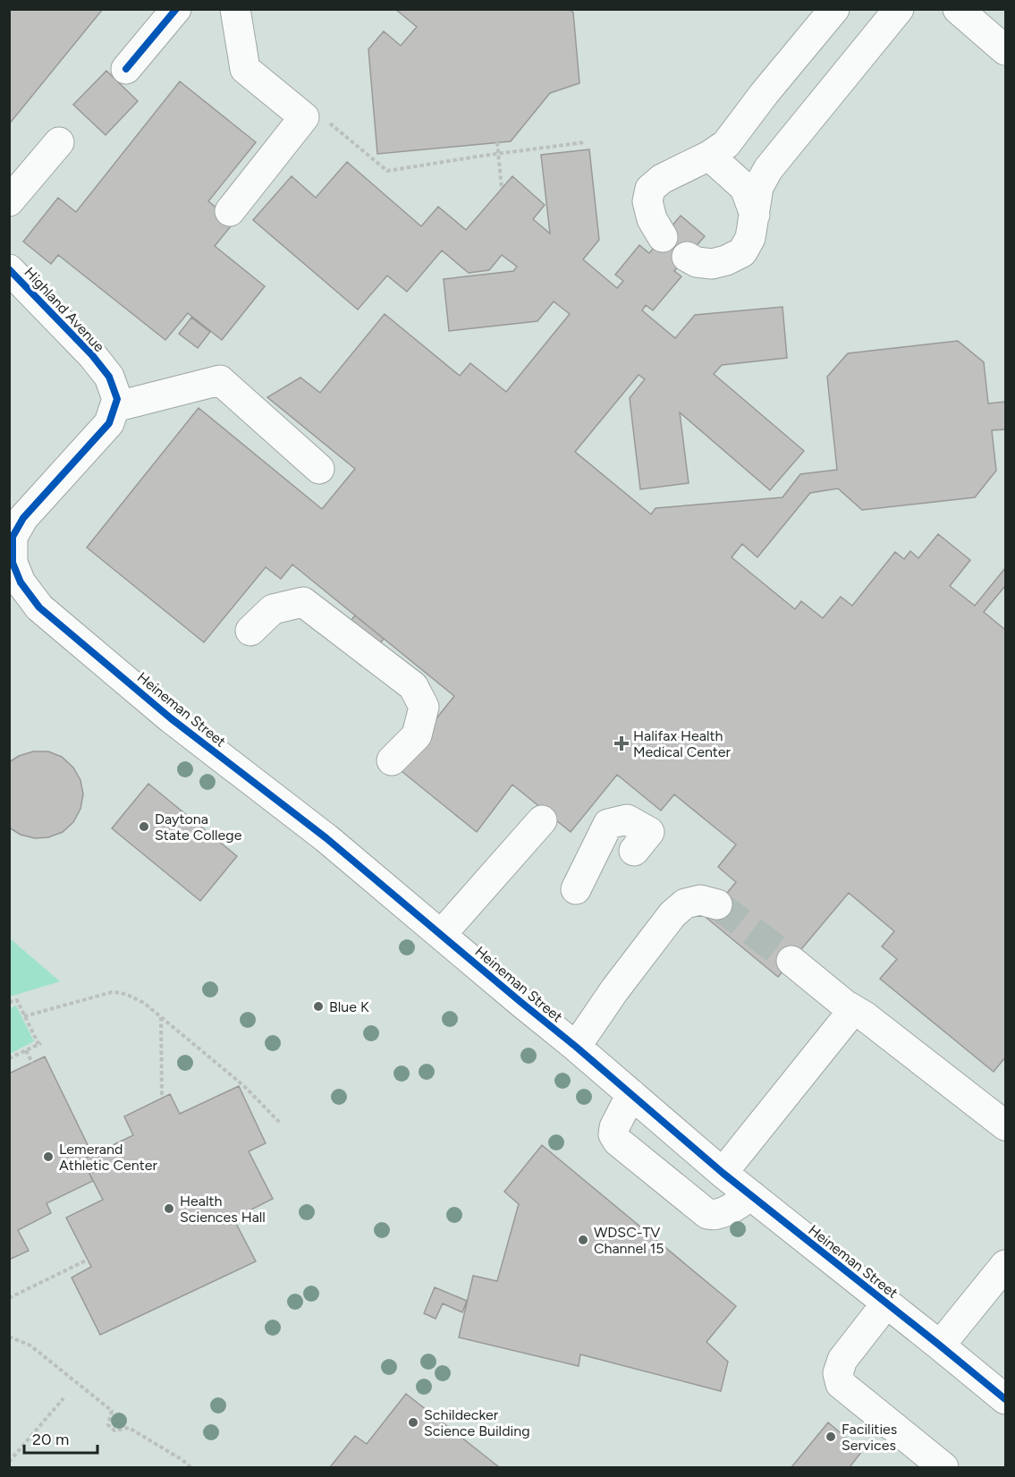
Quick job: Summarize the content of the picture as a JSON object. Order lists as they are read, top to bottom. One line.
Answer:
{"streets":{"street":["Highland Avenue","Heineman Street"]},"crossings":[["Highland Avenue","Heineman Street"]],"places":{"health":["Halifax Health Medical Center"],"other":["Daytona State College","Blue K","Lemerand Athletic Center","Health Sciences Hall","WDSC-TV Channel 15","Schildecker Science Building","Facilities Services"]},"scale_bar":"20 m"}
